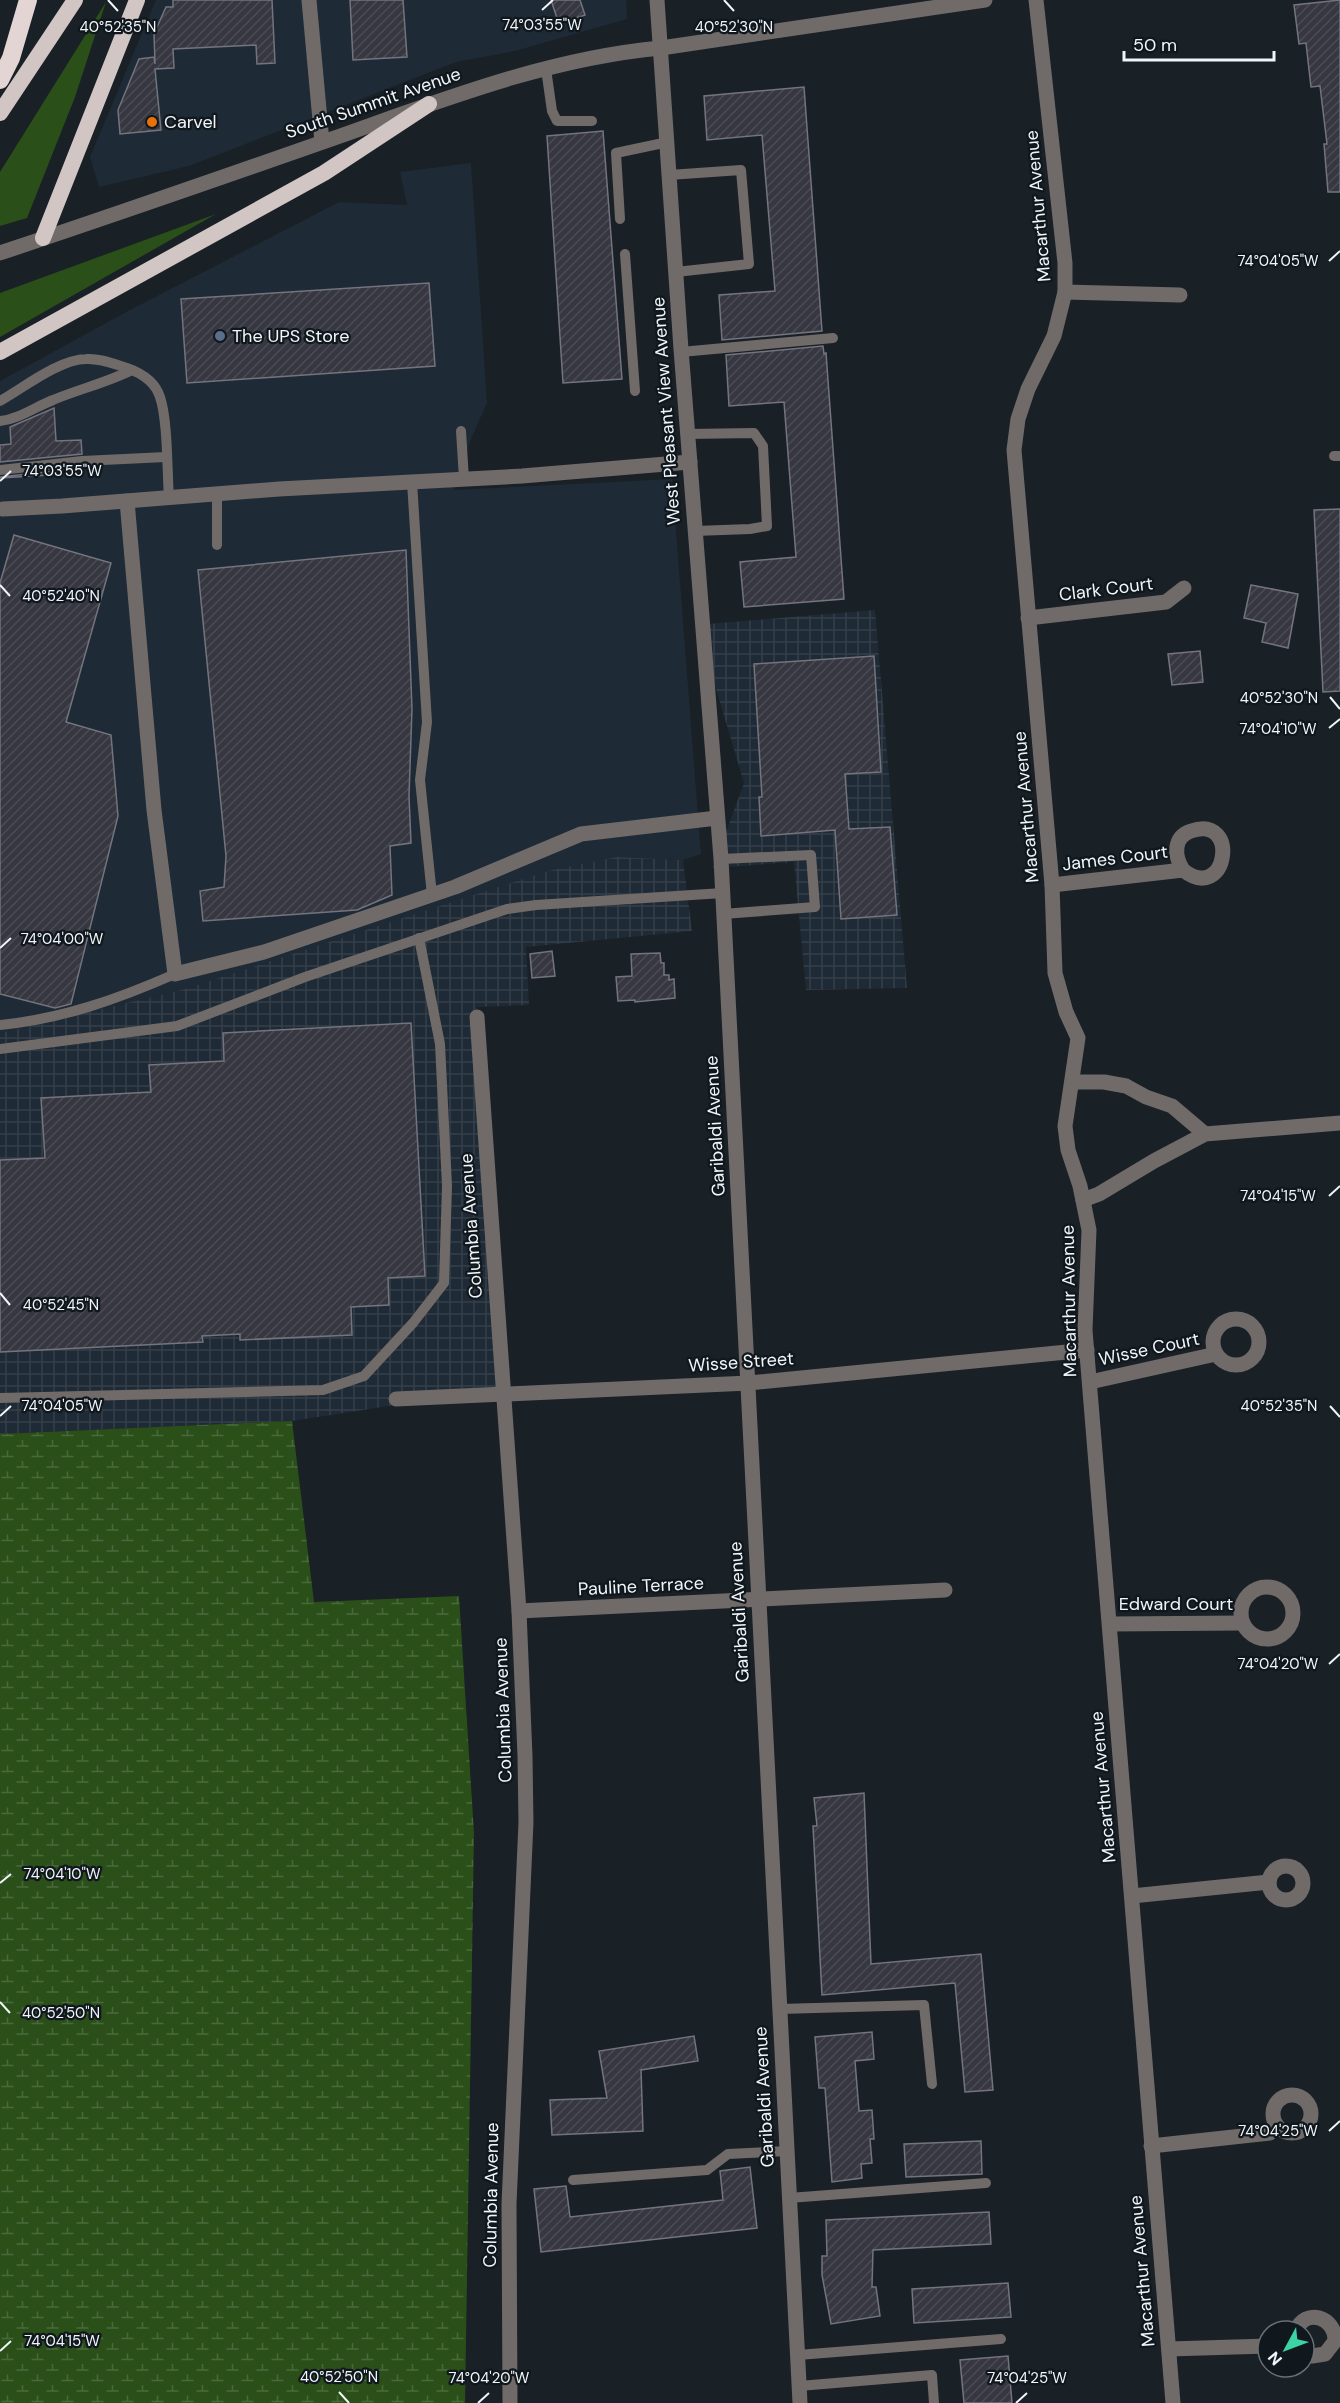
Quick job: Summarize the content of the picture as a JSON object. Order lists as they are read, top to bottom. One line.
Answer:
{"streets":{"street":["South Summit Avenue","Macarthur Avenue","West Pleasant View Avenue","Clark Court","James Court","Garibaldi Avenue","Columbia Avenue","Wisse Court","Wisse Street","Pauline Terrace","Edward Court"]},"crossings":[["South Summit Avenue","West Pleasant View Avenue"],["Macarthur Avenue","Clark Court"],["Macarthur Avenue","James Court"],["Macarthur Avenue","Wisse Court"],["Macarthur Avenue","Wisse Street"],["Macarthur Avenue","Edward Court"],["West Pleasant View Avenue","Garibaldi Avenue"],["Garibaldi Avenue","Wisse Street"],["Garibaldi Avenue","Pauline Terrace"],["Columbia Avenue","Wisse Street"],["Columbia Avenue","Pauline Terrace"]],"places":["Carvel","The UPS Store"],"scale_bar":"50 m","north":"bottom left","coordinates":["74°03'55\"W","40°52'35\"N","40°52'30\"N","74°04'05\"W","40°52'40\"N","74°04'10\"W","74°04'00\"W","74°04'15\"W","40°52'45\"N","74°04'20\"W","40°52'50\"N","74°04'25\"W"]}
